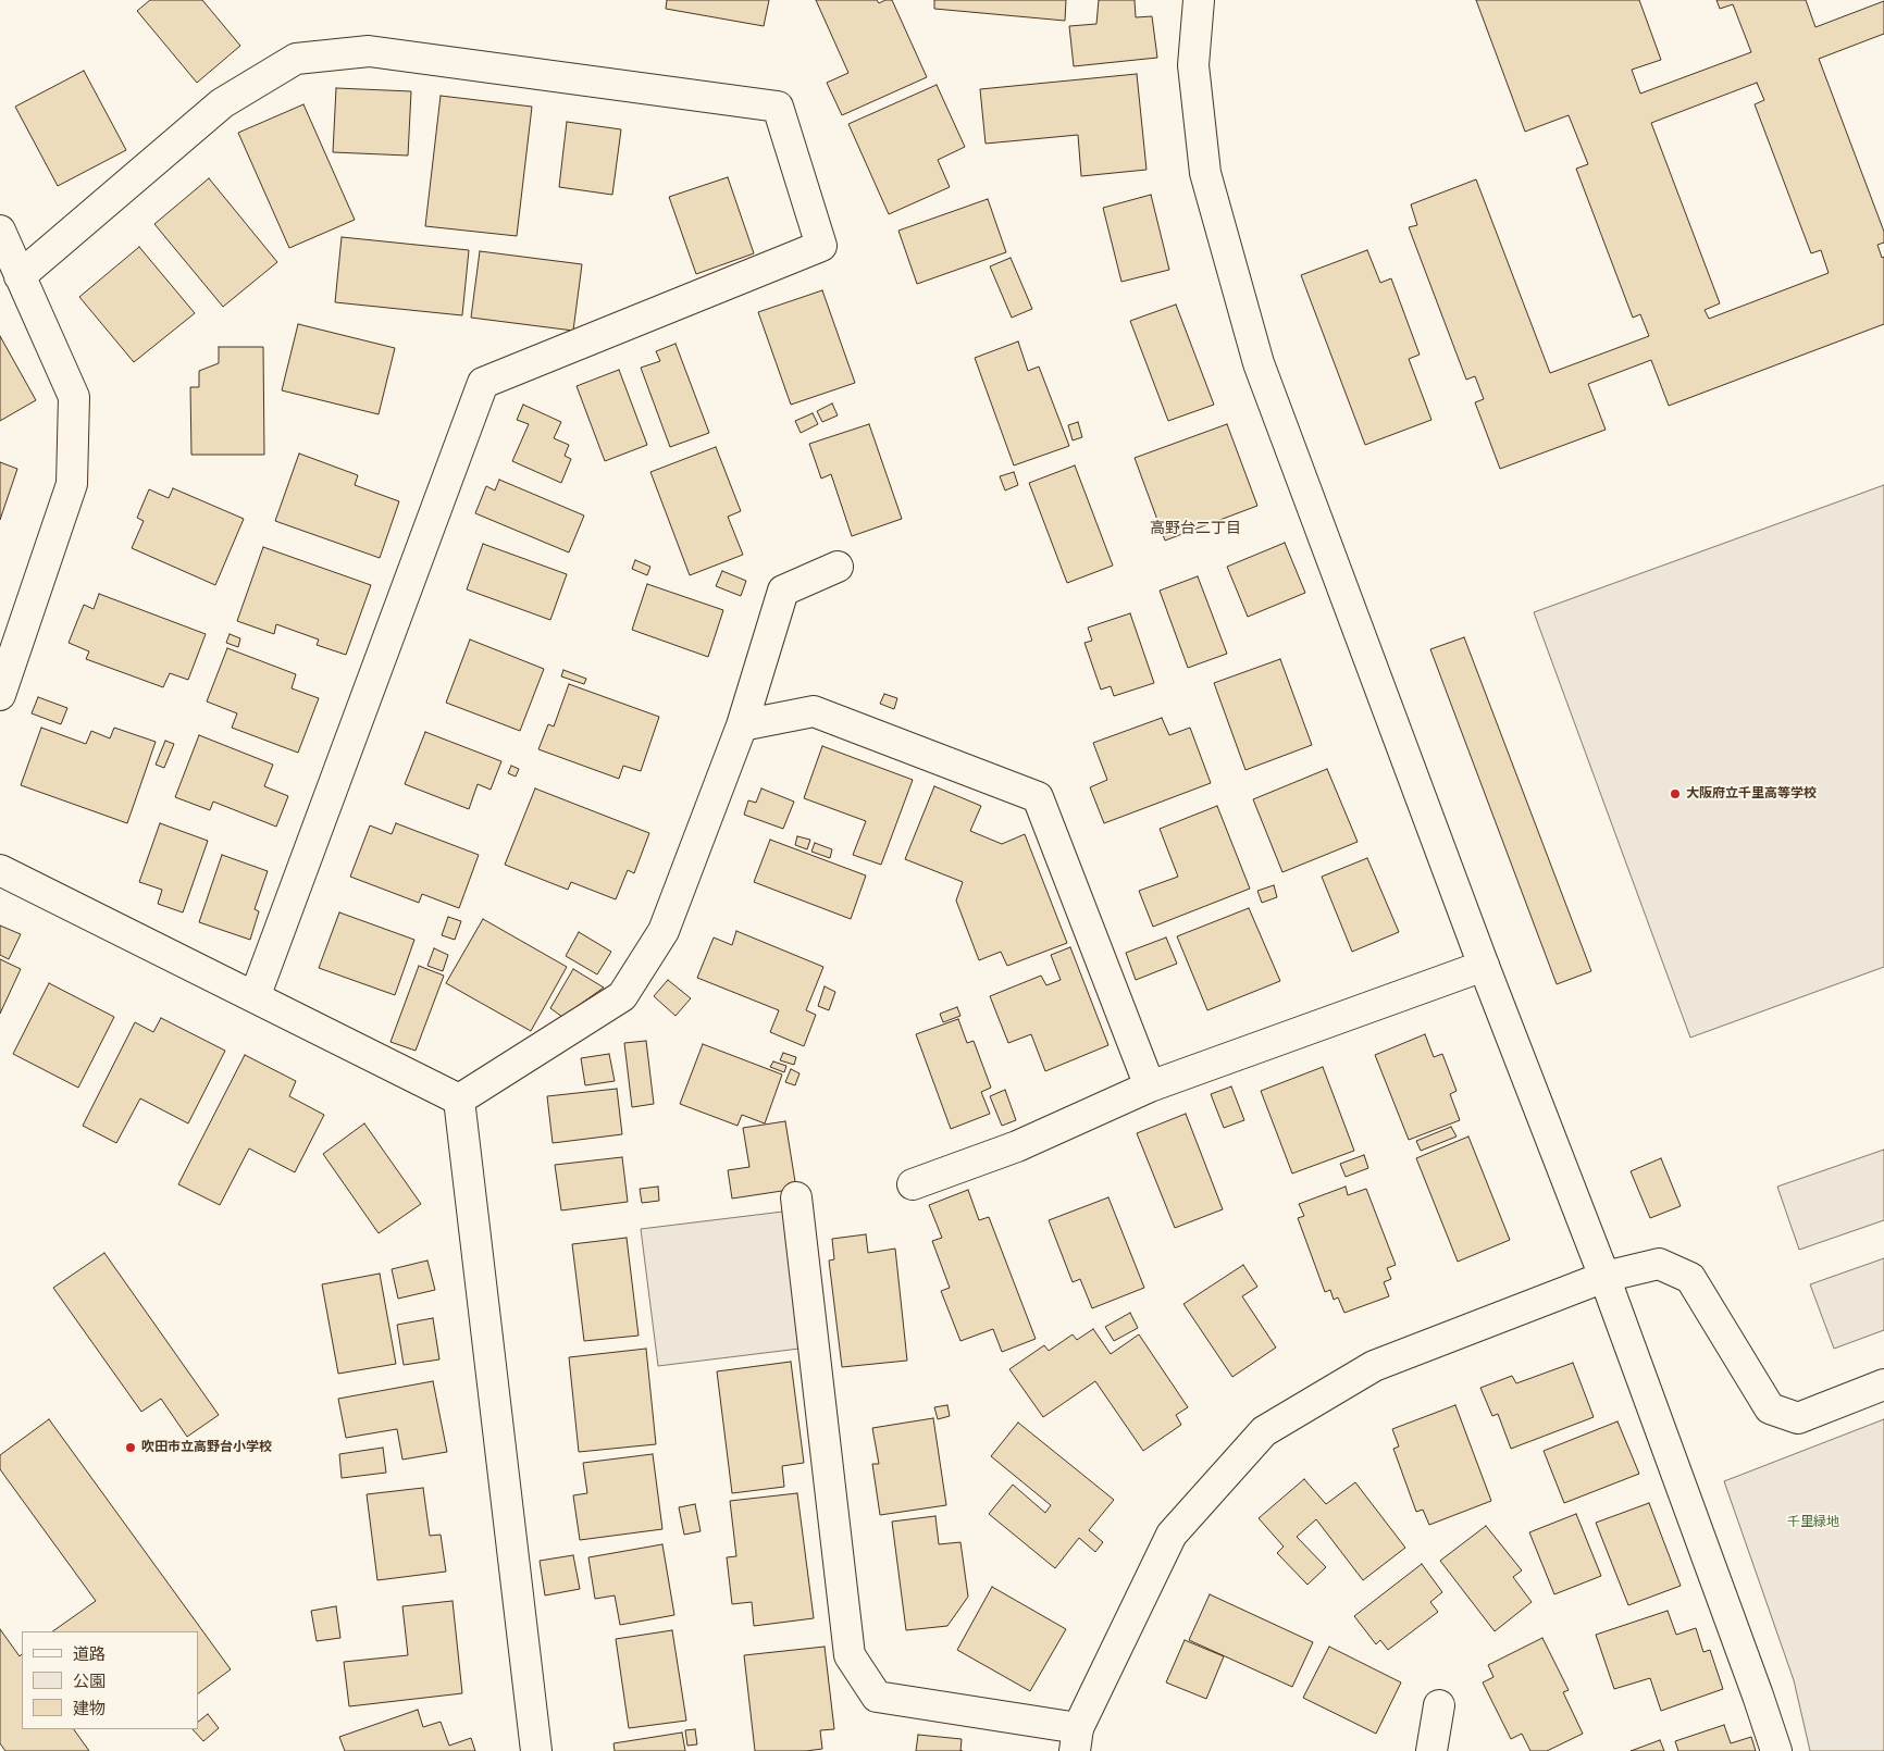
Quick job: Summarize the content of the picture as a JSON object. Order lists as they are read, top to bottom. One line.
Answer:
{"districts":["高野台二丁目"],"parks":["千里緑地"],"places":["大阪府立千里高等学校","吹田市立高野台小学校"],"legend":["道路","公園","建物"]}
